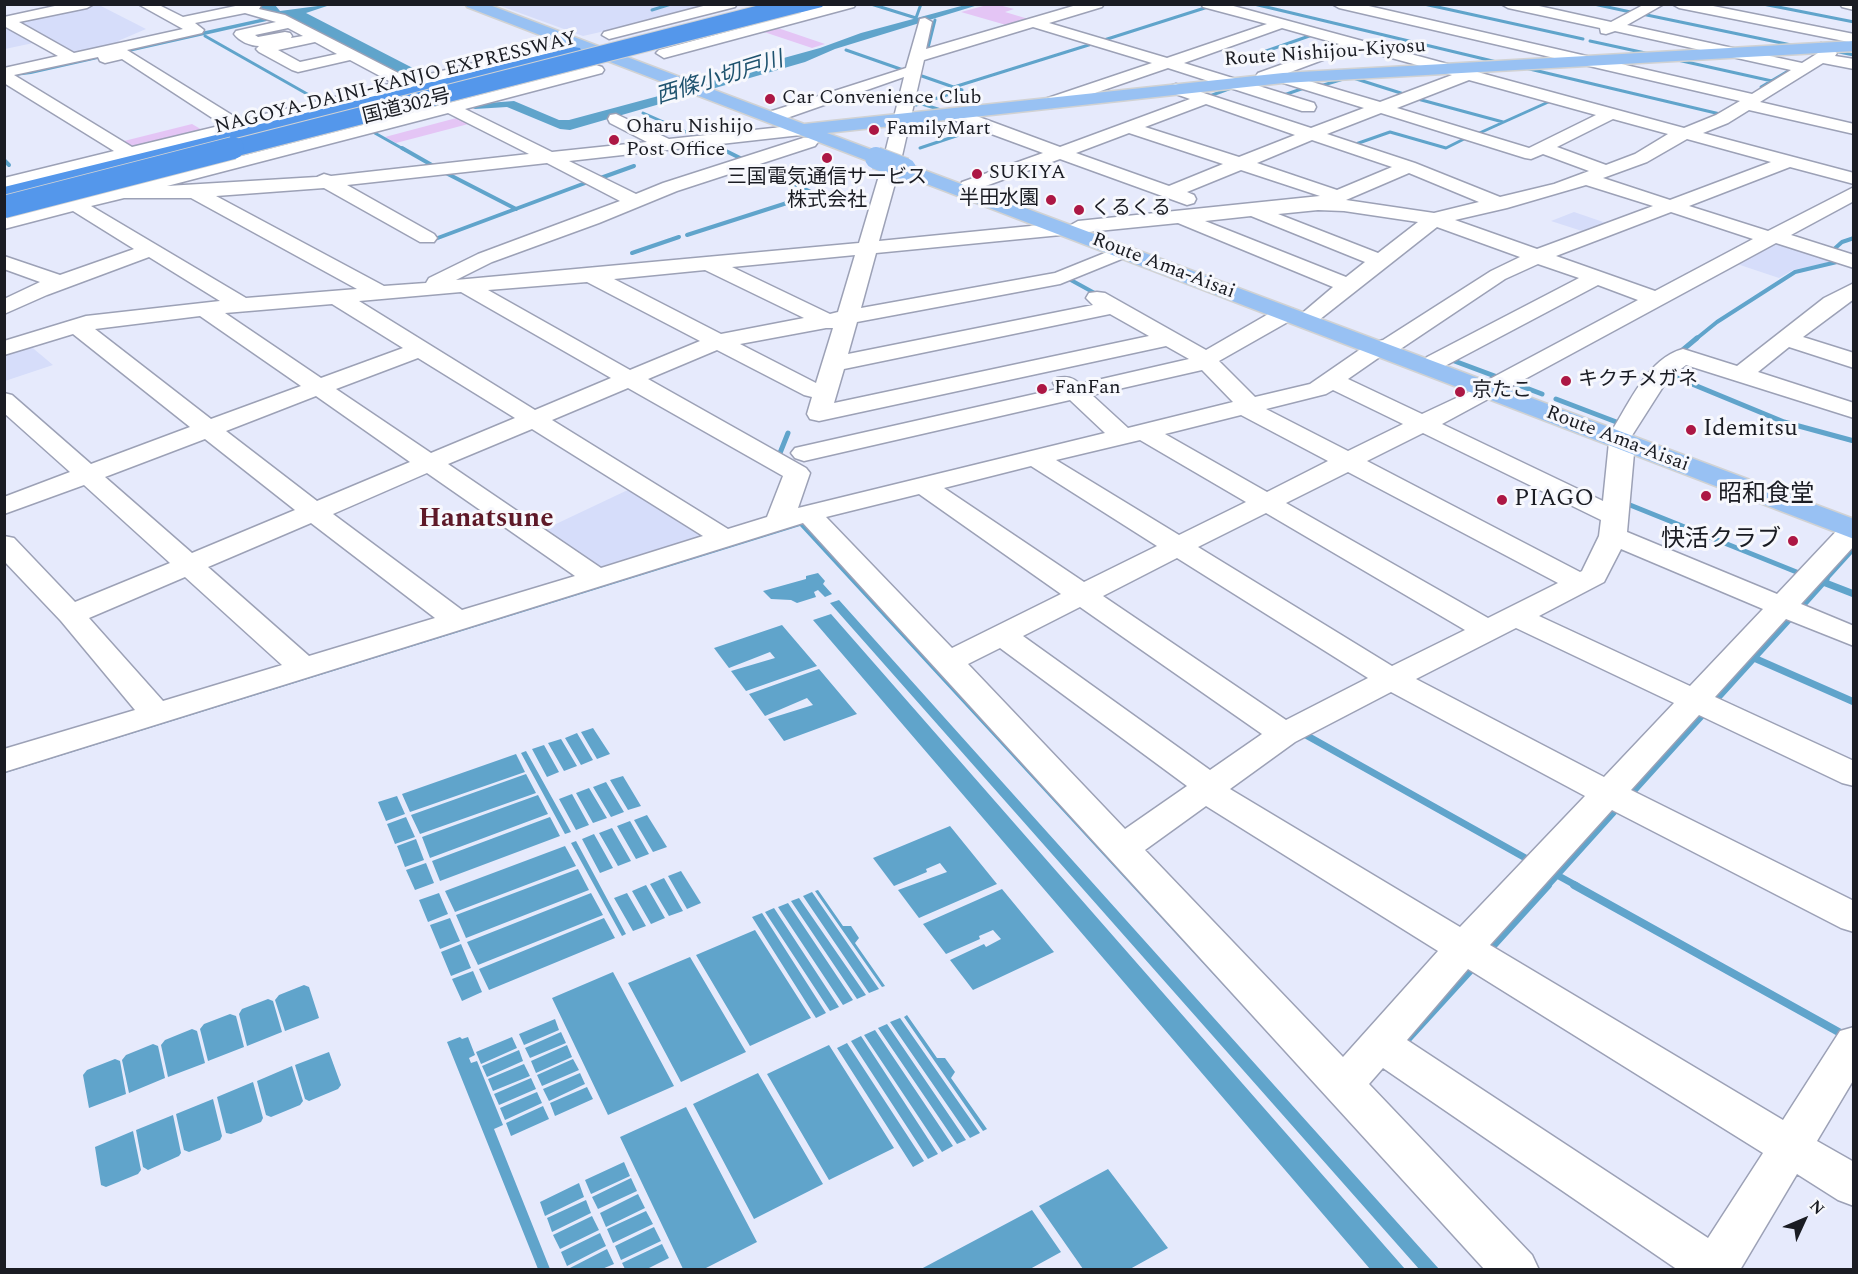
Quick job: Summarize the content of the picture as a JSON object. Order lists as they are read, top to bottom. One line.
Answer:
{"streets":{"highway":["NAGOYA-DAINI-KANJO EXPRESSWAY","国道302号"],"main road":["Route Nishijou-Kiyosu","Route Ama-Aisai"]},"crossings":[["Route Nishijou-Kiyosu","Route Ama-Aisai"],["NAGOYA-DAINI-KANJO EXPRESSWAY","国道302号"],["国道302号","Route Ama-Aisai"]],"districts":["Hanatsune"],"water":["西條小切戸川"],"places":["Car Convenience Club","FamilyMart","Oharu Nishijo Post Office","三国電気通信サービス 株式会社","SUKIYA","半田水園","くるくる","キクチメガネ","FanFan","京たこ","Idemitsu","昭和食堂","PIAGO","快活クラブ"],"north":"top right"}
